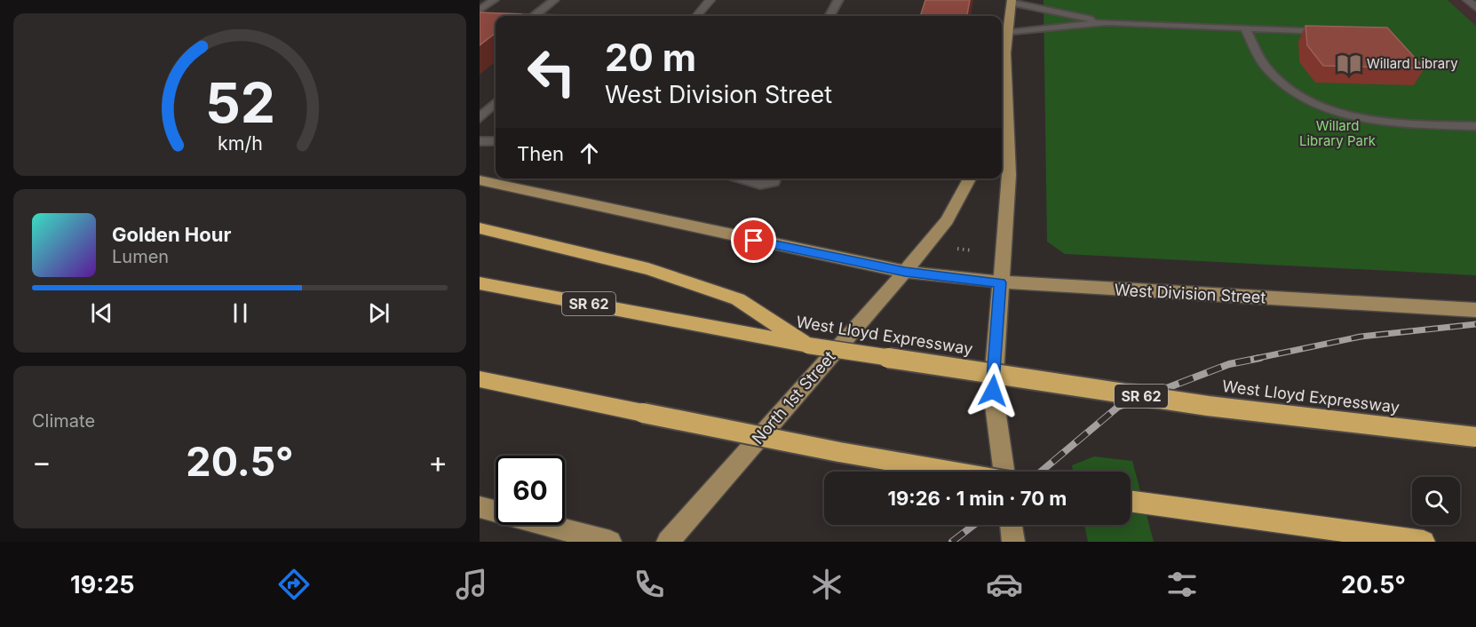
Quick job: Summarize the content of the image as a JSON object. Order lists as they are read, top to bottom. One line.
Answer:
{"streets":{"highway":["SR 62","West Lloyd Expressway"],"main road":["West Division Street","North 1st Street"]},"crossings":[["West Division Street","North 1st Street"]],"parks":["Willard Library Park"],"places":{"library":["Willard Library"]},"page":{"turn":["20 m","West Division Street"],"then":"Then","song":["Golden Hour","Lumen"],"tile":"Climate","heat":["−","20.5°","+"],"limit":"60","trip":"19:26 · 1 min · 70 m","tabs":["19:25","20.5°"],"gauge":["52","km/h"]}}
